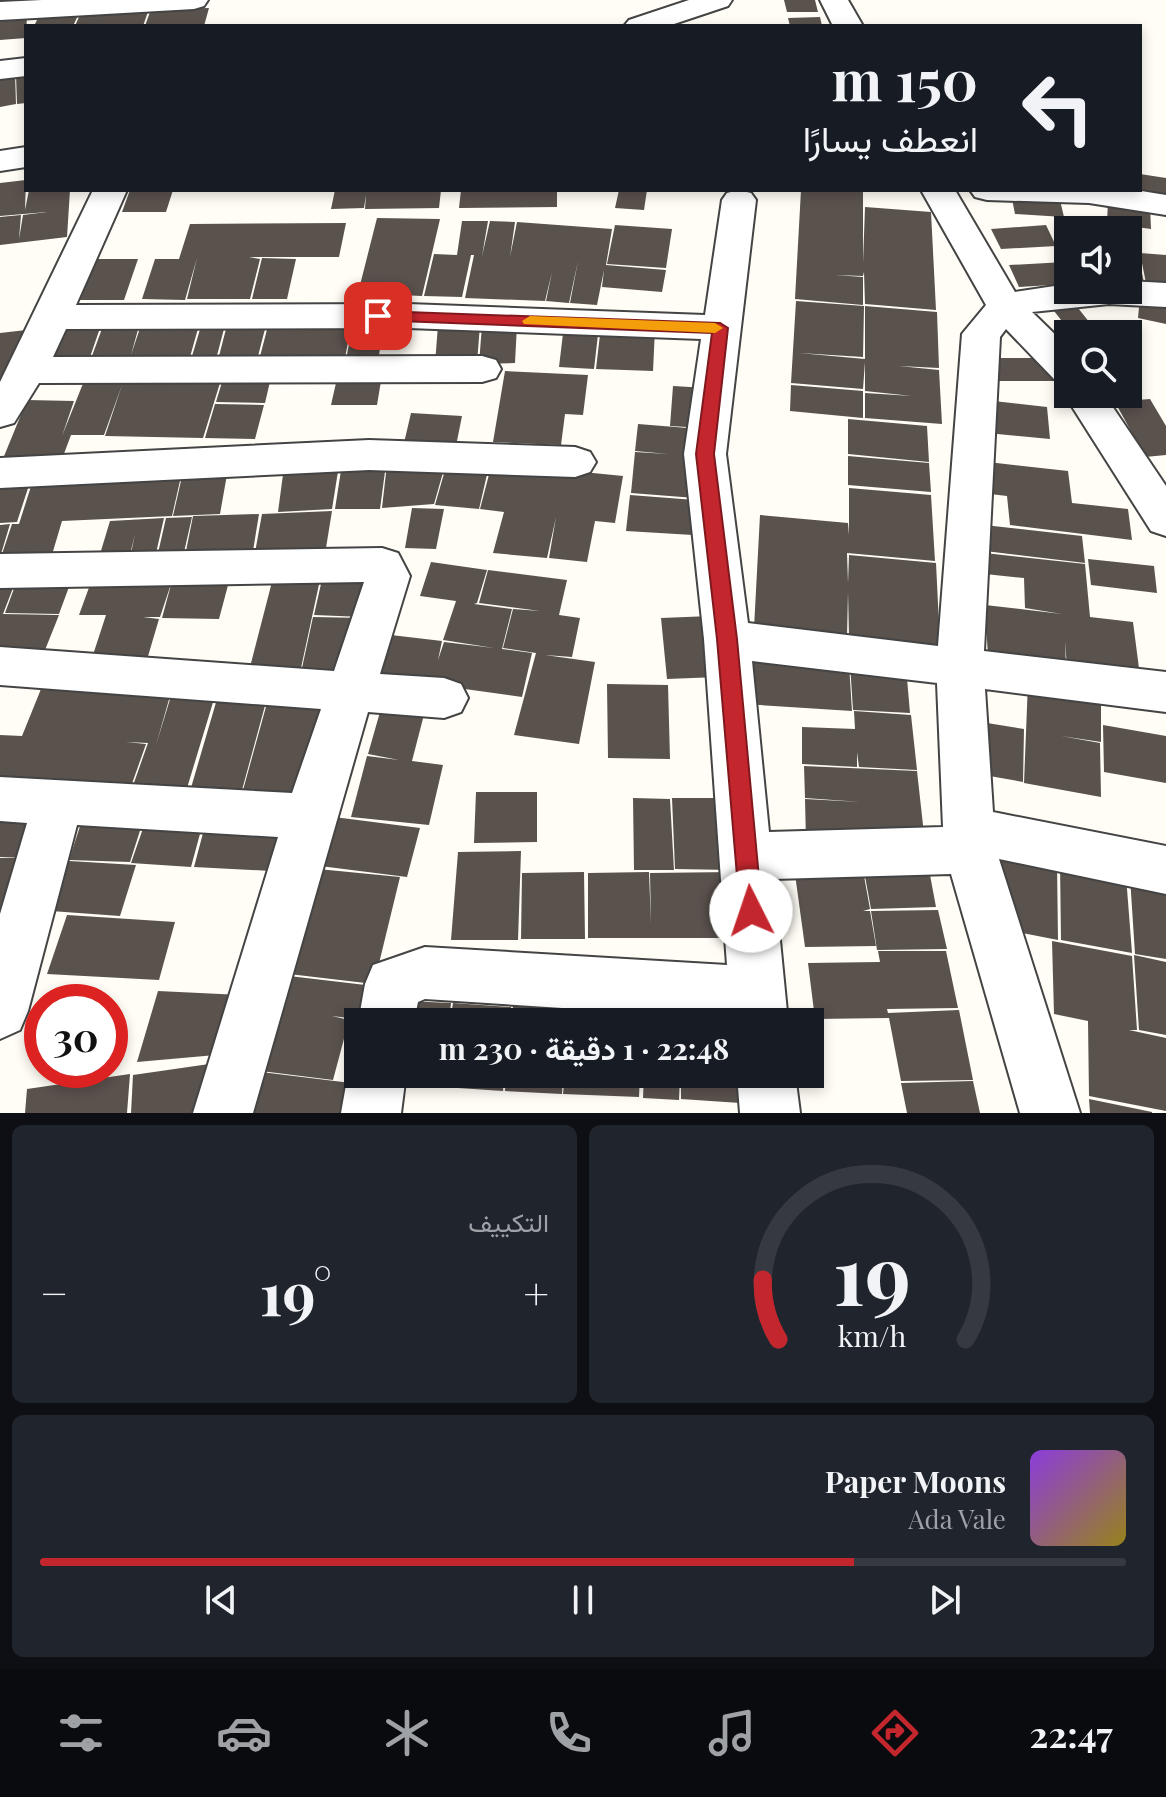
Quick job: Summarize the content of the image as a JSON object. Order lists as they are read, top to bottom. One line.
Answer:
{"page":{"turn":["150 m","انعطف يسارًا"],"limit":"30","trip":"22:48 · 1 دقيقة · 230 m","tile":"التكييف","heat":["−","19°","+"],"song":["Paper Moons","Ada Vale"],"tabs":"22:47","gauge":["19","km/h"]}}
